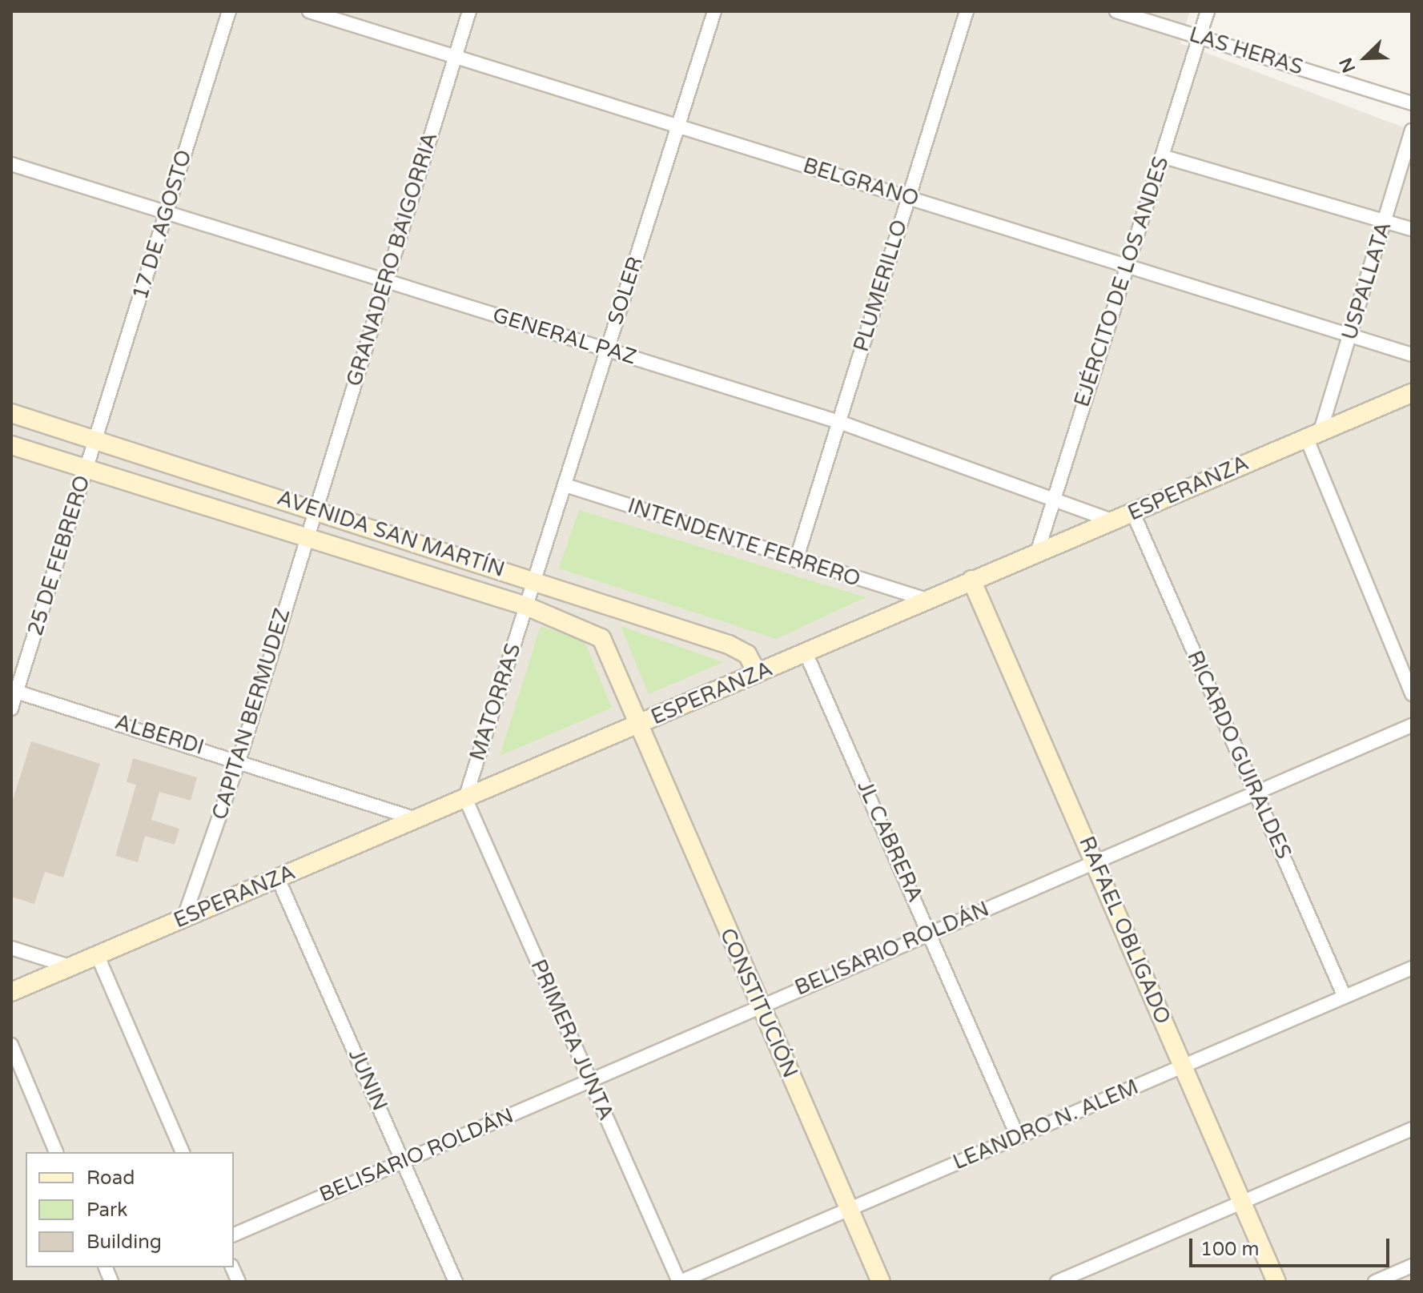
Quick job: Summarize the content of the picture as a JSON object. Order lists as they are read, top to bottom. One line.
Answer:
{"streets":{"main road":["ESPERANZA","AVENIDA SAN MARTÍN","RAFAEL OBLIGADO","CONSTITUCIÓN"],"street":["LAS HERAS","BELGRANO","17 DE AGOSTO","GRANADERO BAIGORRIA","USPALLATA","EJÉRCITO DE LOS ANDES","PLUMERILLO","SOLER","GENERAL PAZ","INTENDENTE FERRERO","25 DE FEBRERO","MATORRAS","CAPITAN BERMUDEZ","ALBERDI","RICARDO GUIRALDES","JL CABRERA","BELISARIO ROLDÁN","PRIMERA JUNTA","JUNIN","LEANDRO N. ALEM"]},"crossings":[["LAS HERAS","EJÉRCITO DE LOS ANDES"],["BELGRANO","GRANADERO BAIGORRIA"],["BELGRANO","USPALLATA"],["BELGRANO","EJÉRCITO DE LOS ANDES"],["BELGRANO","PLUMERILLO"],["BELGRANO","SOLER"],["17 DE AGOSTO","GENERAL PAZ"],["17 DE AGOSTO","AVENIDA SAN MARTÍN"],["17 DE AGOSTO","25 DE FEBRERO"],["GRANADERO BAIGORRIA","GENERAL PAZ"],["GRANADERO BAIGORRIA","AVENIDA SAN MARTÍN"],["GRANADERO BAIGORRIA","CAPITAN BERMUDEZ"],["USPALLATA","ESPERANZA"],["EJÉRCITO DE LOS ANDES","GENERAL PAZ"],["EJÉRCITO DE LOS ANDES","ESPERANZA"],["PLUMERILLO","GENERAL PAZ"],["PLUMERILLO","INTENDENTE FERRERO"],["SOLER","GENERAL PAZ"],["SOLER","AVENIDA SAN MARTÍN"],["SOLER","INTENDENTE FERRERO"],["SOLER","MATORRAS"],["GENERAL PAZ","ESPERANZA"],["ESPERANZA","AVENIDA SAN MARTÍN"],["ESPERANZA","INTENDENTE FERRERO"],["ESPERANZA","MATORRAS"],["ESPERANZA","CAPITAN BERMUDEZ"],["ESPERANZA","ALBERDI"],["ESPERANZA","RICARDO GUIRALDES"],["ESPERANZA","JL CABRERA"],["ESPERANZA","RAFAEL OBLIGADO"],["ESPERANZA","CONSTITUCIÓN"],["ESPERANZA","PRIMERA JUNTA"],["ESPERANZA","JUNIN"],["AVENIDA SAN MARTÍN","25 DE FEBRERO"],["AVENIDA SAN MARTÍN","MATORRAS"],["AVENIDA SAN MARTÍN","CAPITAN BERMUDEZ"],["AVENIDA SAN MARTÍN","CONSTITUCIÓN"],["25 DE FEBRERO","ALBERDI"],["MATORRAS","PRIMERA JUNTA"],["CAPITAN BERMUDEZ","ALBERDI"],["RICARDO GUIRALDES","BELISARIO ROLDÁN"],["RICARDO GUIRALDES","LEANDRO N. ALEM"],["JL CABRERA","BELISARIO ROLDÁN"],["JL CABRERA","LEANDRO N. ALEM"],["RAFAEL OBLIGADO","BELISARIO ROLDÁN"],["RAFAEL OBLIGADO","LEANDRO N. ALEM"],["BELISARIO ROLDÁN","CONSTITUCIÓN"],["BELISARIO ROLDÁN","PRIMERA JUNTA"],["BELISARIO ROLDÁN","JUNIN"],["CONSTITUCIÓN","LEANDRO N. ALEM"],["PRIMERA JUNTA","LEANDRO N. ALEM"]],"legend":["Road","Park","Building"],"scale_bar":"100 m","north":"bottom left"}
